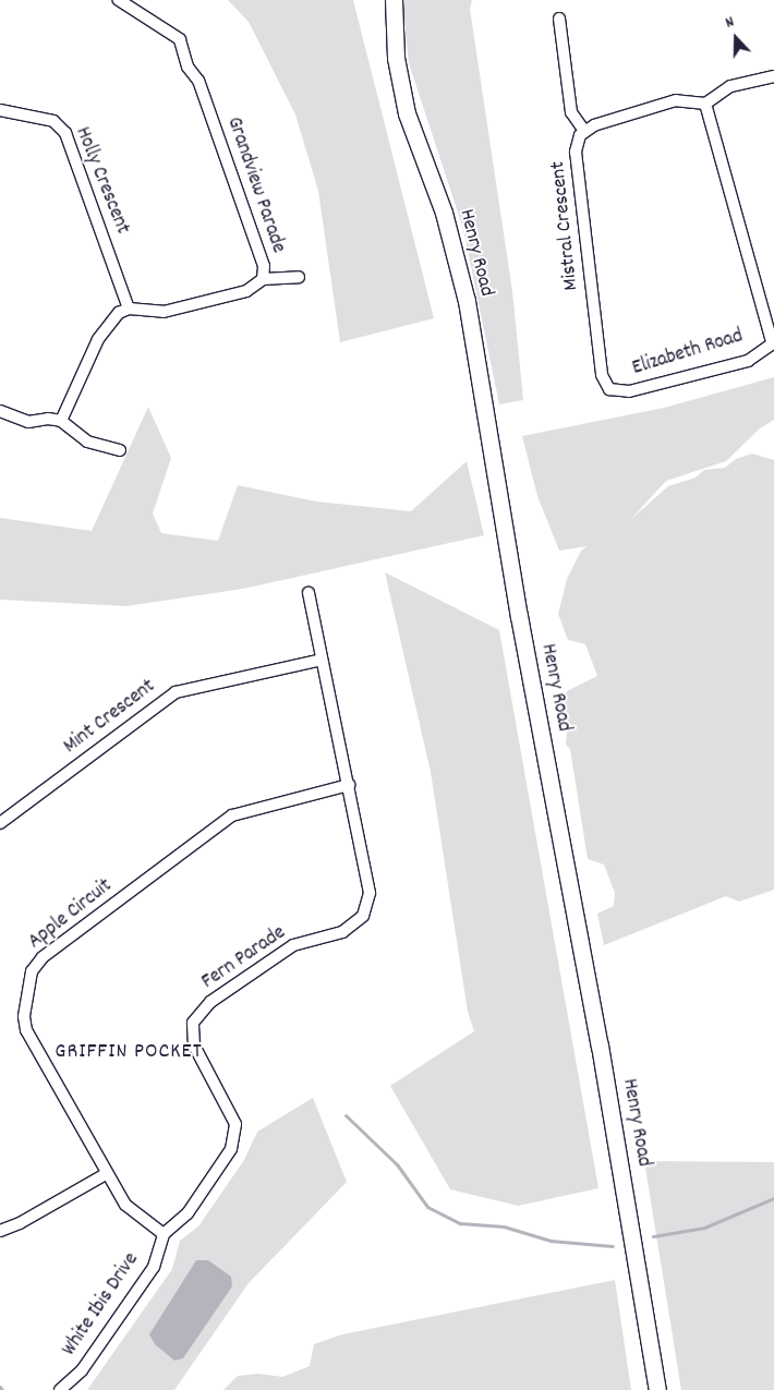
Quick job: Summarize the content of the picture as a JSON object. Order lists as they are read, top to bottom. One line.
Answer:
{"streets":{"main road":["Henry Road"],"street":["Holly Crescent","Grandview Parade","Mistral Crescent","Elizabeth Road","Mint Crescent","Apple Circuit","Fern Parade","White Ibis Drive"]},"crossings":[["Holly Crescent","Grandview Parade"],["Mistral Crescent","Elizabeth Road"],["Mint Crescent","Fern Parade"],["Apple Circuit","Fern Parade"],["Apple Circuit","White Ibis Drive"],["Fern Parade","White Ibis Drive"]],"districts":["GRIFFIN POCKET"],"north":"top"}
